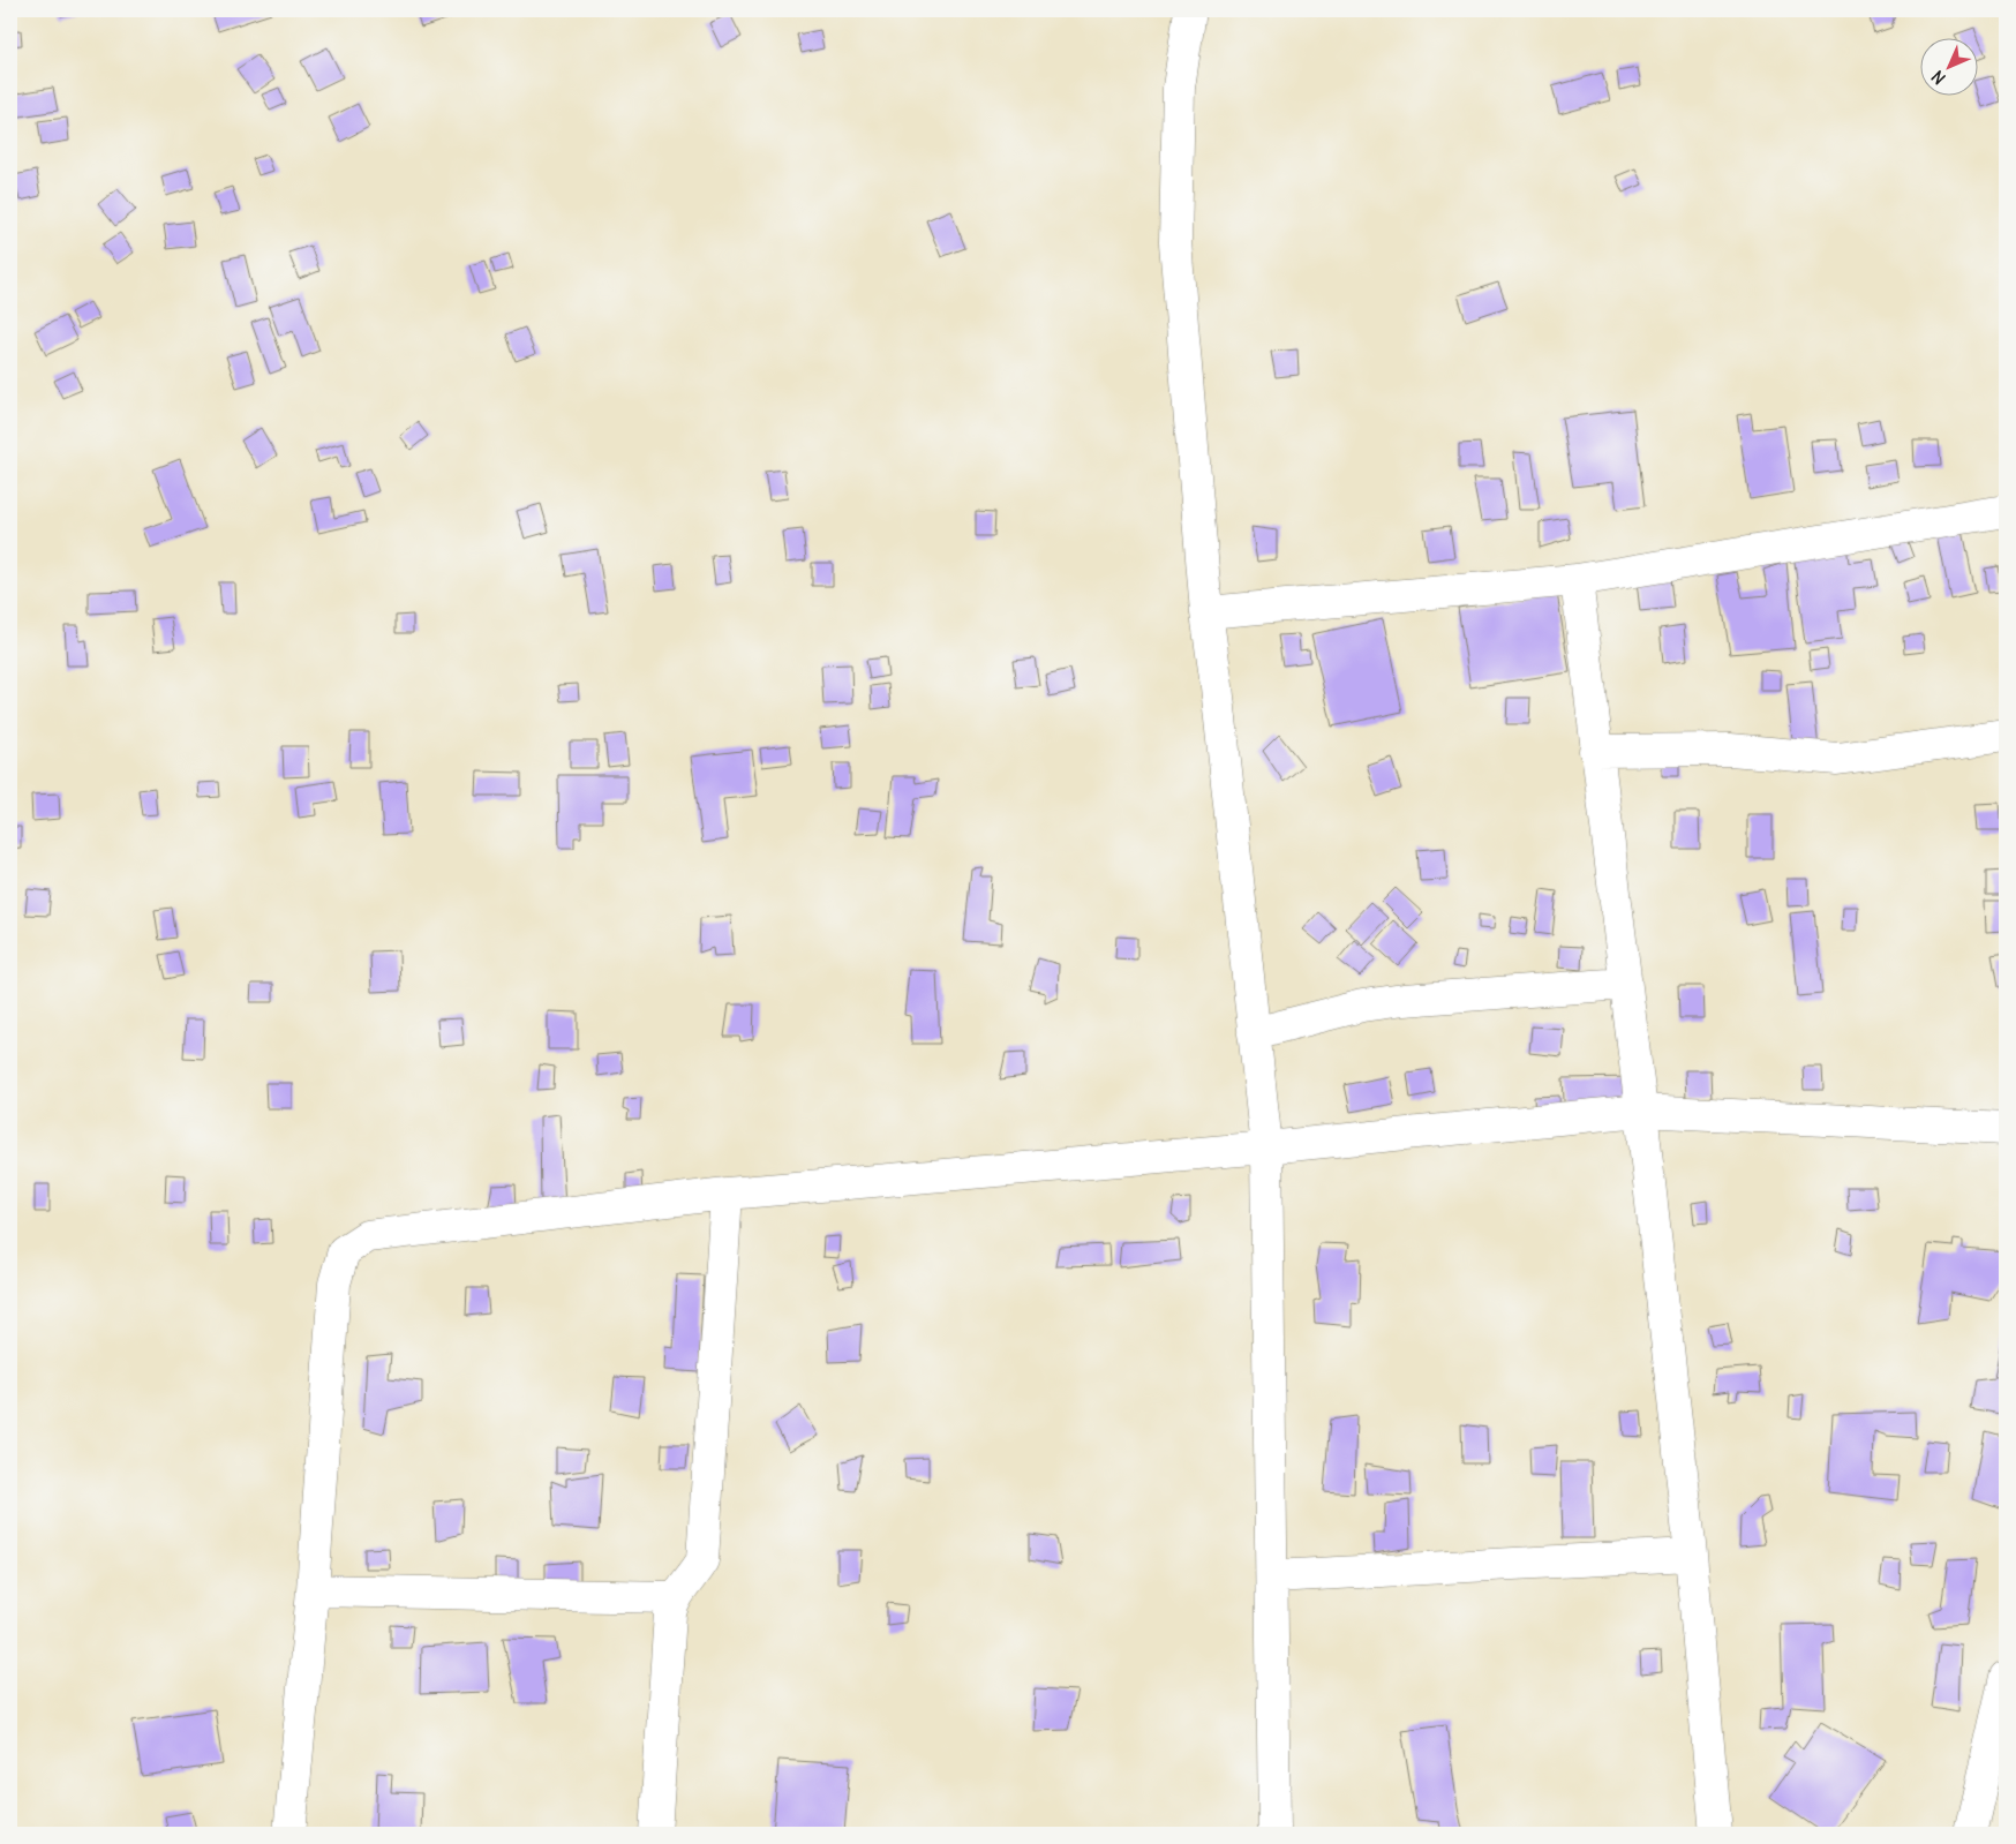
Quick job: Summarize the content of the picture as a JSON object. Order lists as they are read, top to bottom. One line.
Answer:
{"north":"bottom left"}
